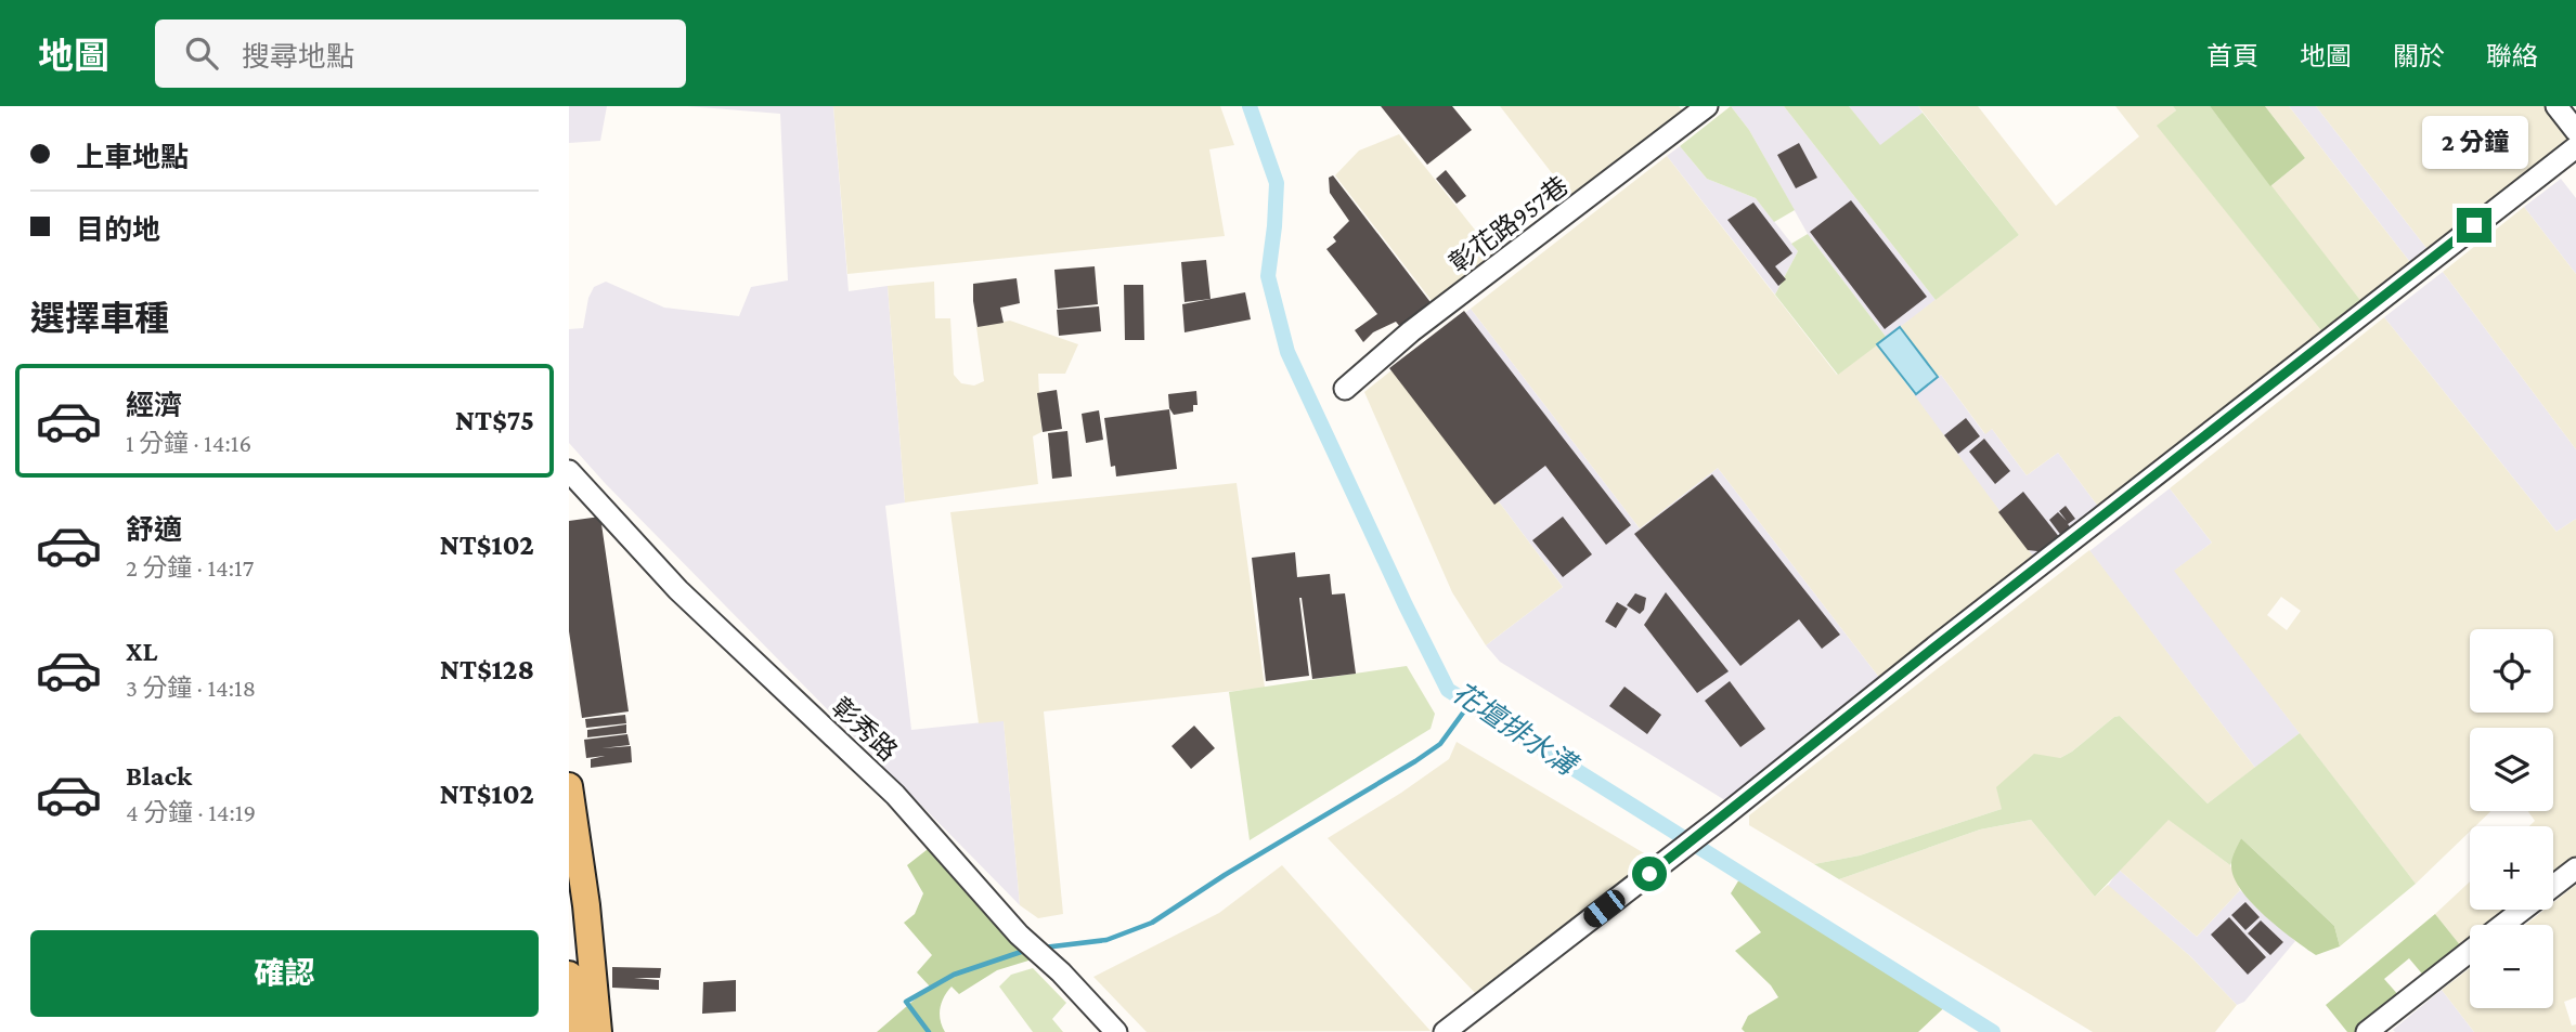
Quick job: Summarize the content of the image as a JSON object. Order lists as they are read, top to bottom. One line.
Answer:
{"streets":{"street":["彰花路957巷","彰秀路"]},"water":["花壇排水溝"],"page":{"header":"地圖","search":"搜尋地點","nav":["首頁","地圖","關於","聯絡"],"banner":["上車地點","目的地"],"bubble":"2 分鐘","heading":"選擇車種","list":[{"name":"經濟","note":"1 分鐘 · 14:16","value":"NT$75"},{"name":"舒適","note":"2 分鐘 · 14:17","value":"NT$102"},{"name":"XL","note":"3 分鐘 · 14:18","value":"NT$128"},{"name":"Black","note":"4 分鐘 · 14:19","value":"NT$102"}],"map_buttons":["+","−"],"buttons":"確認"}}
